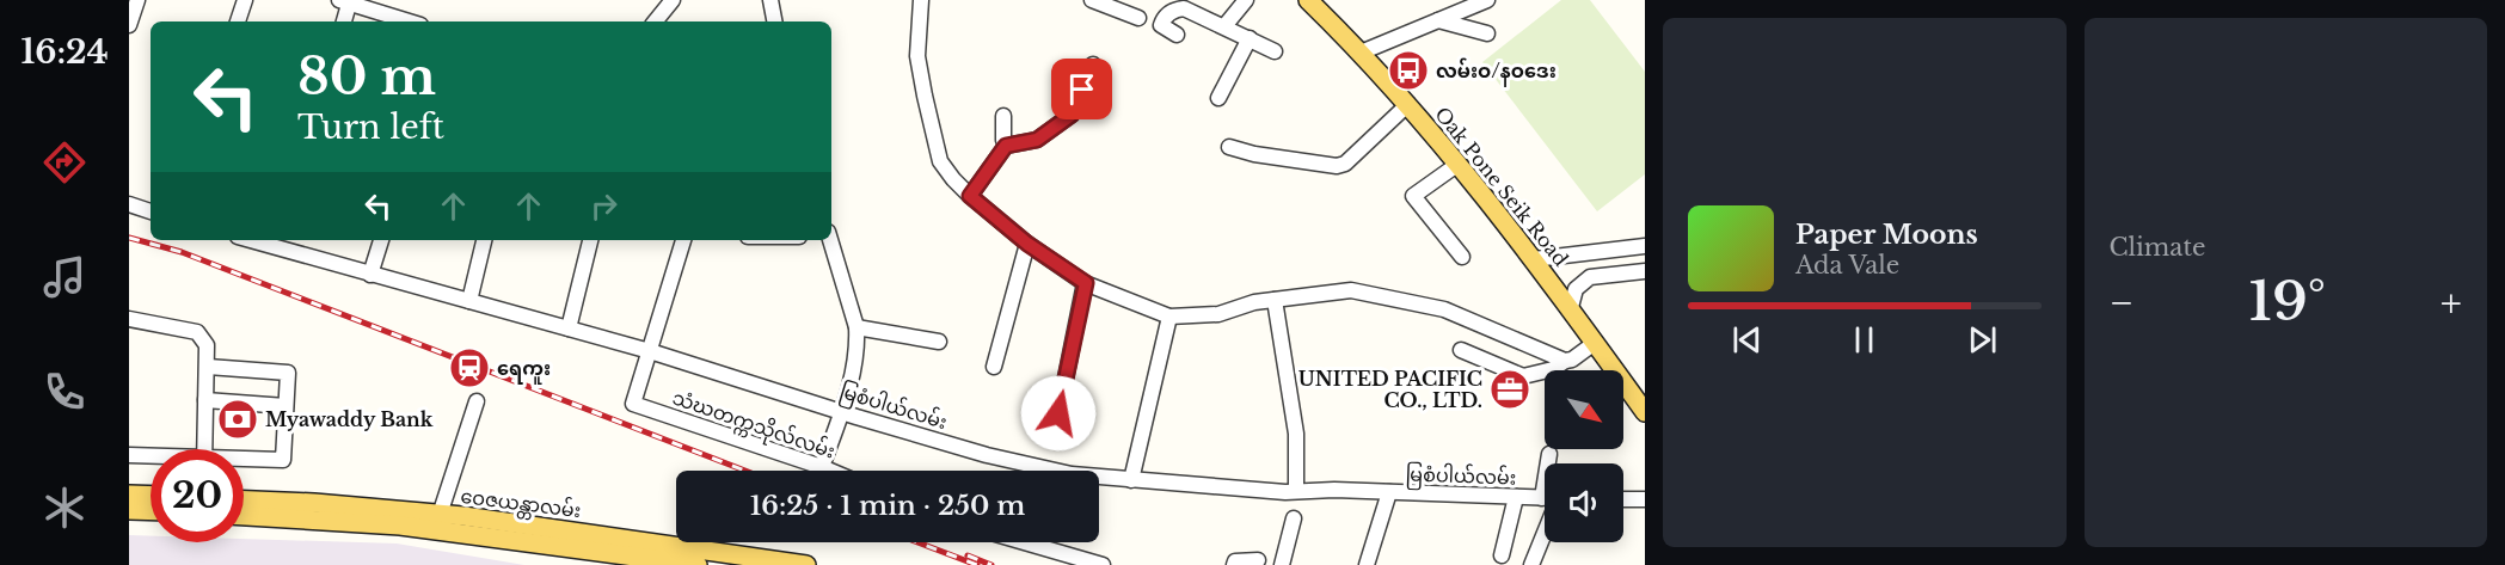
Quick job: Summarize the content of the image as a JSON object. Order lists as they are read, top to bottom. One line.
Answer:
{"streets":{"main road":["Oak Pone Seik Road","ဝေဇယန္တာလမ်း"],"street":["မြစံပါယ်လမ်း","သံဃတက္ကသိုလ်လမ်း"]},"crossings":[["မြစံပါယ်လမ်း","သံဃတက္ကသိုလ်လမ်း"]],"places":{"bus stop":["လမ်းဝ/နဝဒေး"],"station":["ရေကူး"],"office":["UNITED PACIFIC CO., LTD."],"bank":["Myawaddy Bank"]},"north":"bottom right","page":{"tabs":"16:24","tile":"Climate","turn":["80 m","Turn left"],"song":["Paper Moons","Ada Vale"],"heat":["−","19°","+"],"limit":"20","trip":"16:25 · 1 min · 250 m"}}
